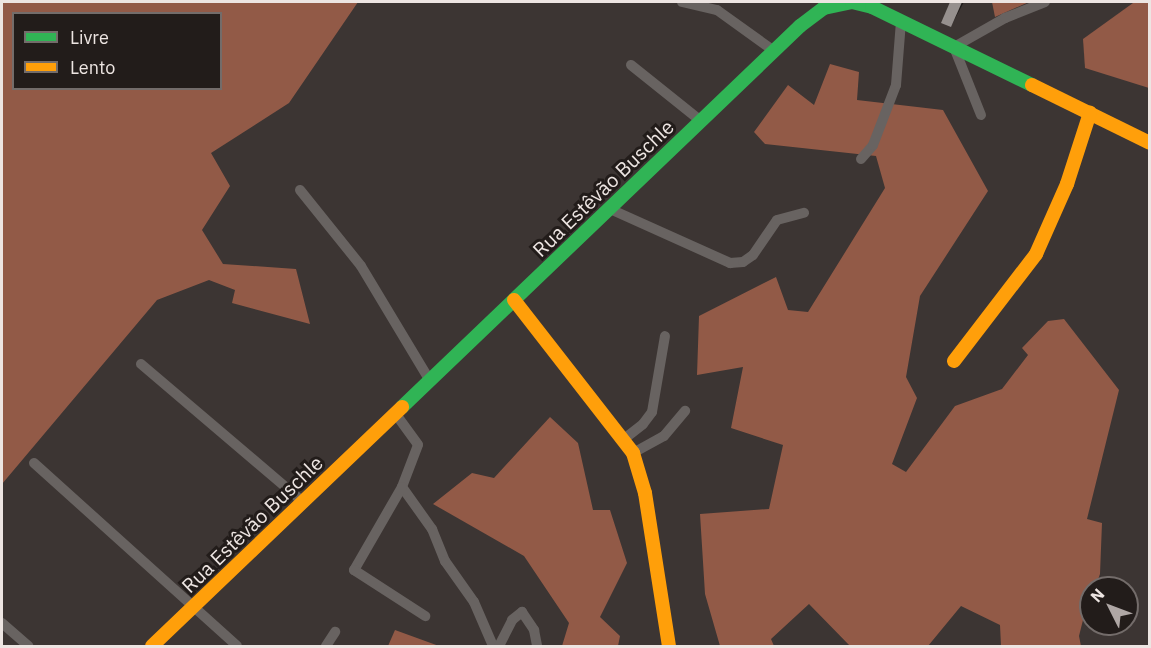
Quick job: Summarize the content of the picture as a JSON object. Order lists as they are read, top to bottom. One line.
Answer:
{"streets":{"street":["Rua Estêvão Buschle"]},"legend":["Livre","Lento"],"north":"top left"}
